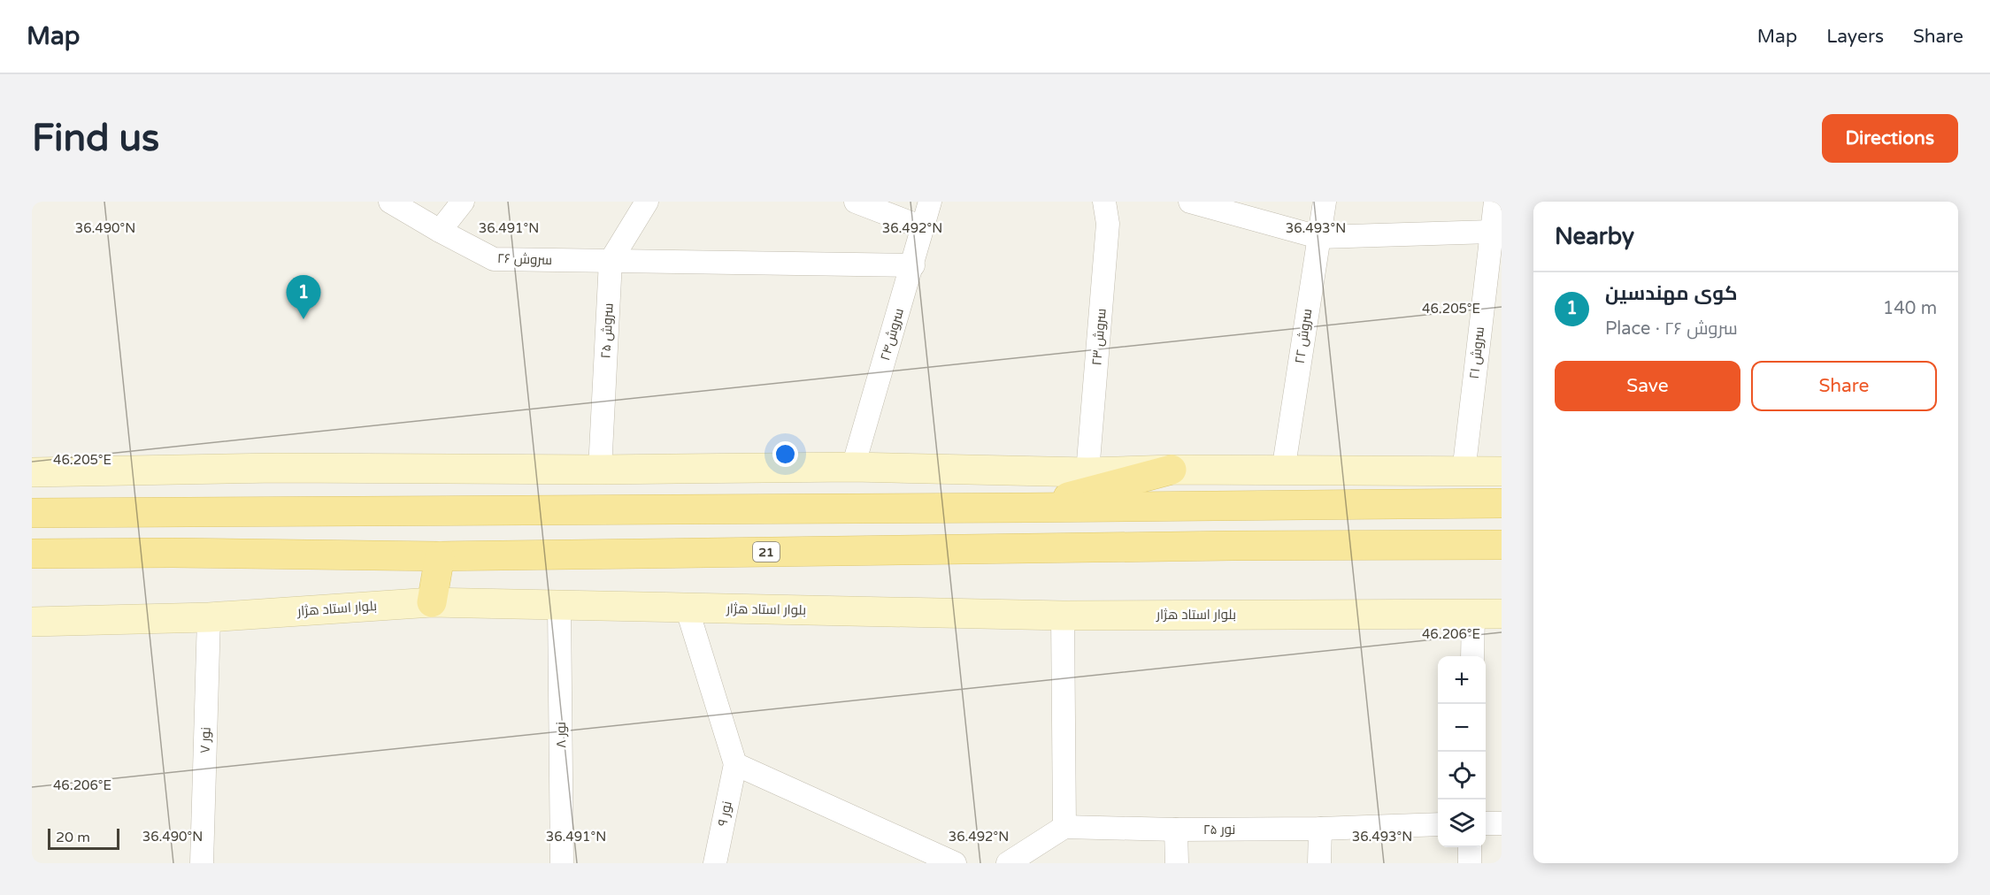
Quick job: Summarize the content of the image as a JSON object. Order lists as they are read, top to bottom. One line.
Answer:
{"streets":{"main road":["21","بلوار استاد هژار"],"street":["سروش ۲۶","سروش ۲۵","سروش۲۴","سروش ۲۲","سروش ۲۳","سروش ۲۱","نور ۸","نور ۷","نور ۹","نور ۲۵"]},"crossings":[["سروش ۲۶","سروش ۲۵"],["سروش ۲۶","سروش۲۴"],["بلوار استاد هژار","نور ۸"],["بلوار استاد هژار","نور ۷"]],"scale_bar":"20 m","page":{"header":"Map","nav":["Map","Layers","Share"],"buttons":["Directions",["Save","Share"]],"title":"Find us","heading":"Nearby","list":[{"mark":"1","name":"کوی مهندسین","note":"Place · سروش ۲۶","value":"140 m"}],"pins":"1","map_buttons":["+","−"],"scale":"20 m"},"coordinates":["36.490°N","36.491°N","36.492°N","36.493°N","46.205°E","46.206°E"]}
